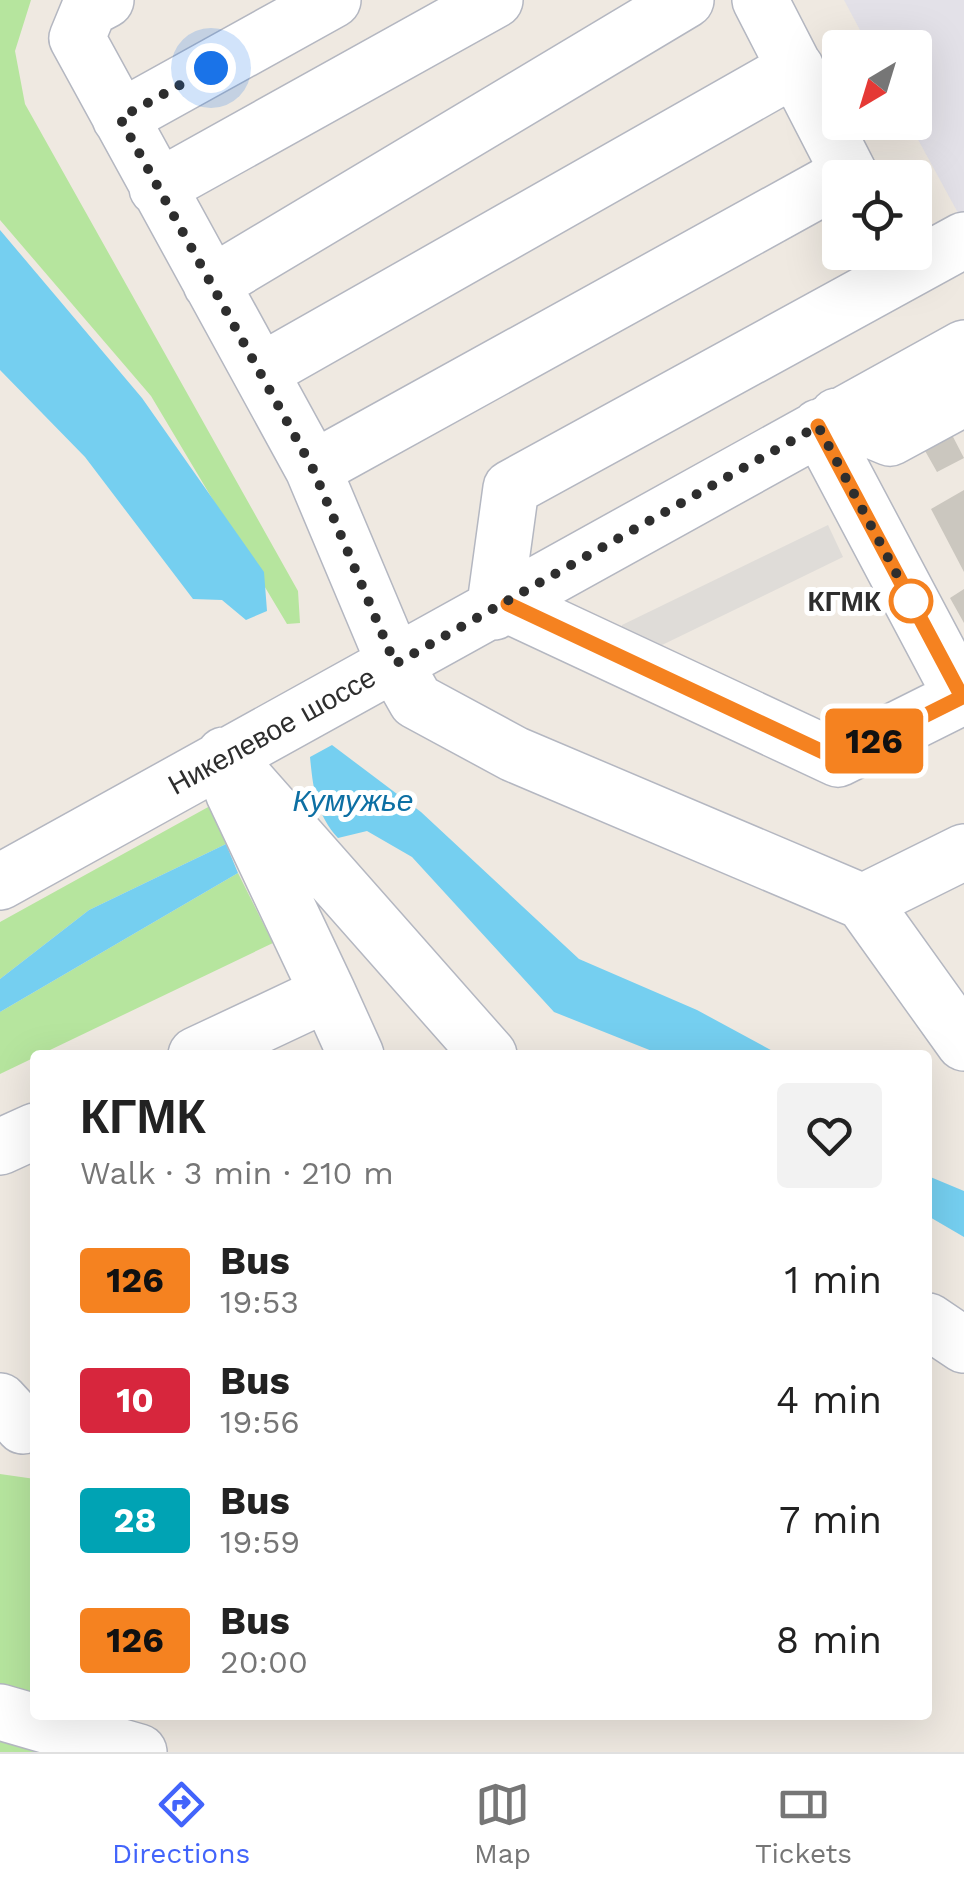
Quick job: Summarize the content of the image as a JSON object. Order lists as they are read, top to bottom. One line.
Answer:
{"streets":{"street":["Никелевое шоссе"]},"water":["Кумужье"],"places":["КГМК"],"lines":["bus line 126"],"north":"bottom left","page":{"on_map":"126","heading":["КГМК","Walk · 3 min · 210 m"],"list":[{"mark":"126","name":"Bus","note":"19:53","value":"1 min"},{"mark":"10","name":"Bus","note":"19:56","value":"4 min"},{"mark":"28","name":"Bus","note":"19:59","value":"7 min"},{"mark":"126","name":"Bus","note":"20:00","value":"8 min"}],"tabs":["Directions","Map","Tickets"]}}
